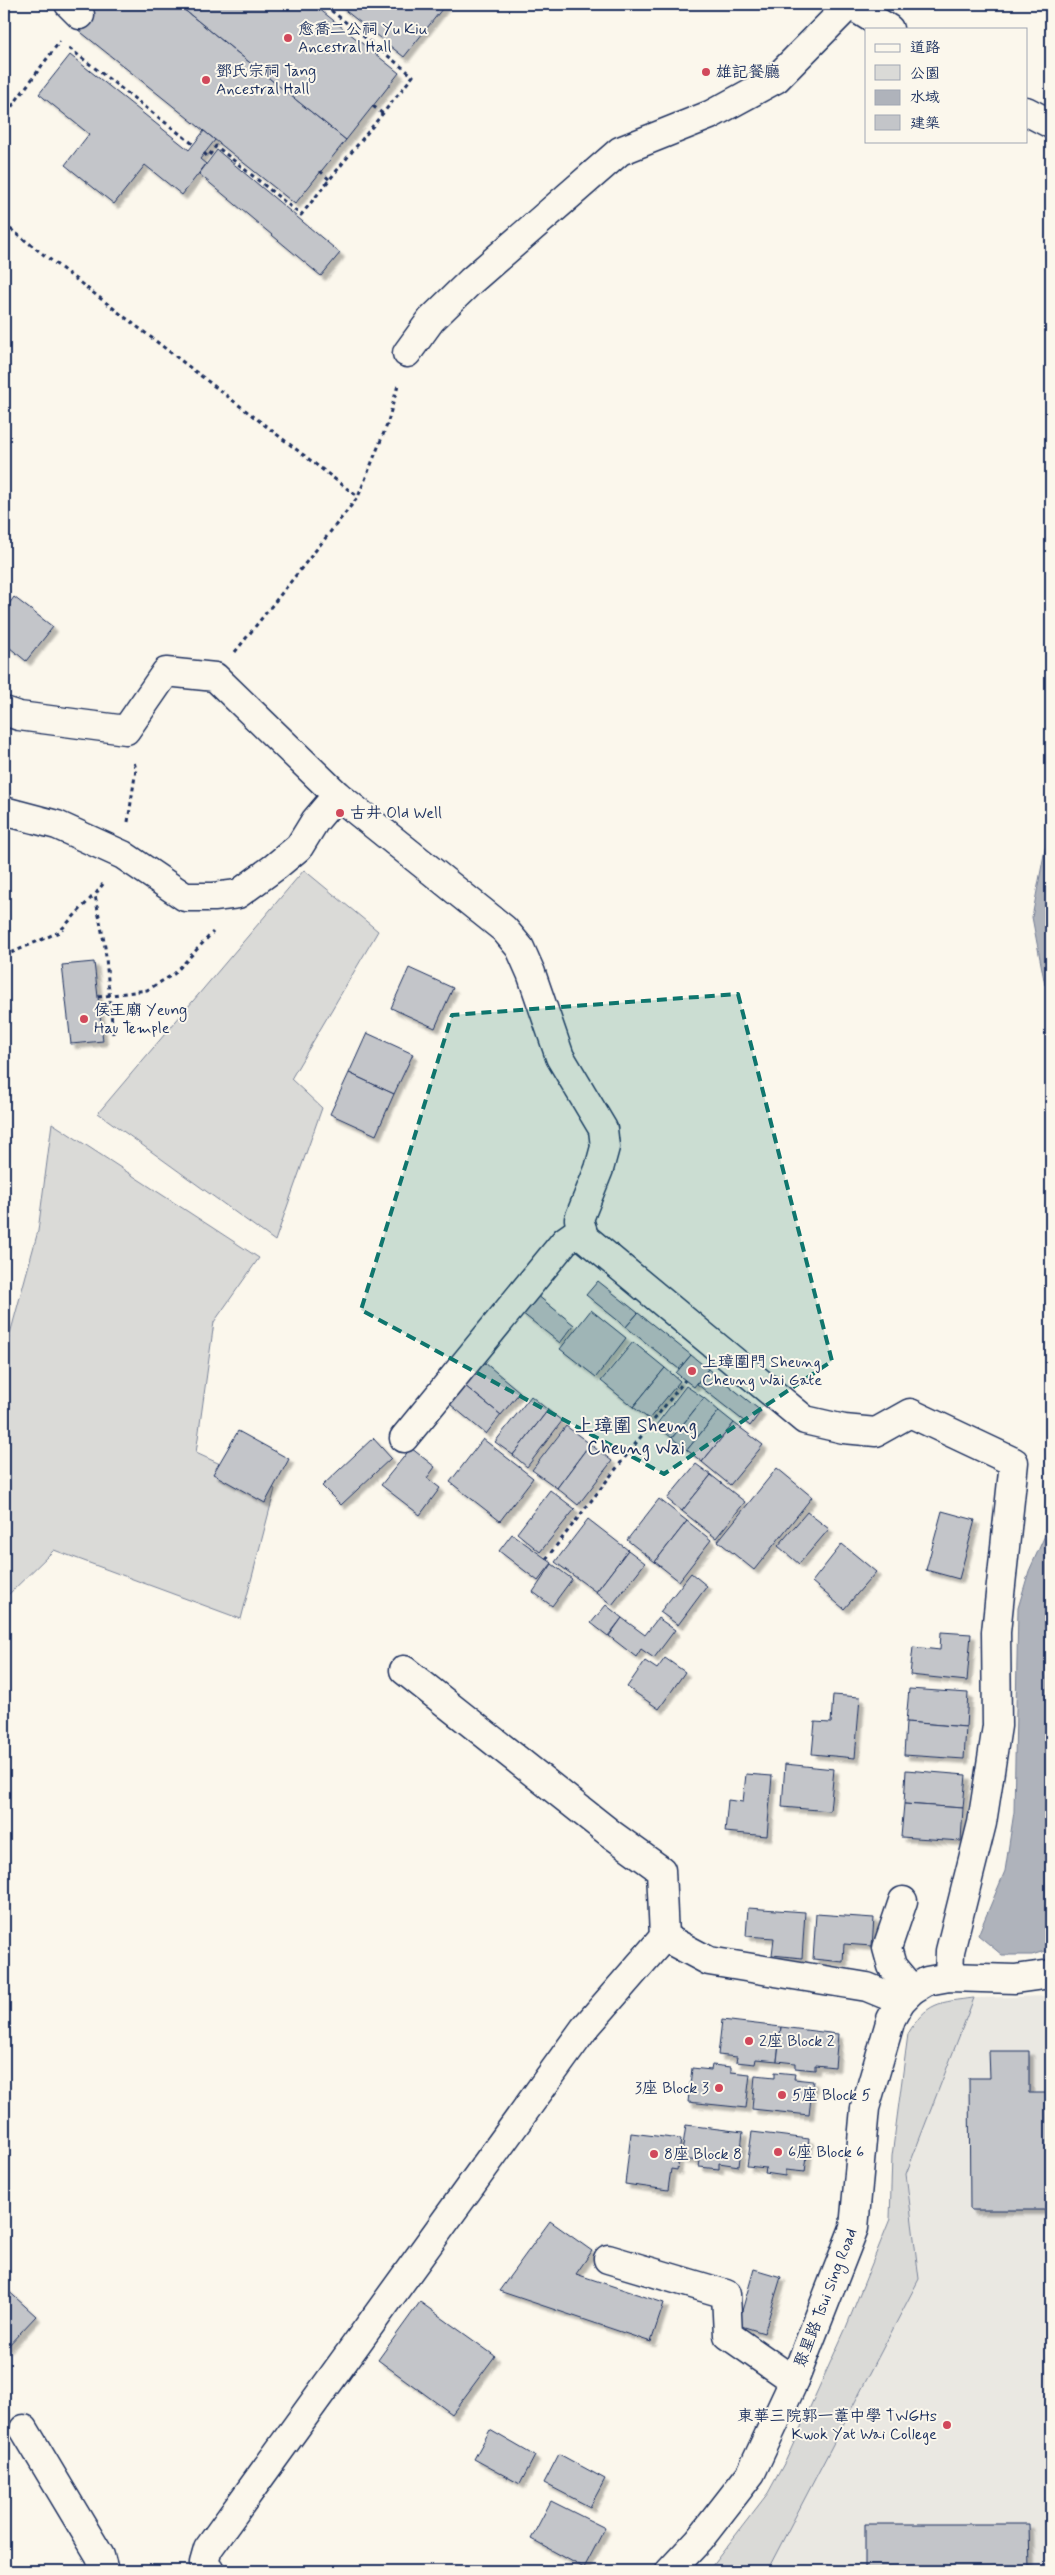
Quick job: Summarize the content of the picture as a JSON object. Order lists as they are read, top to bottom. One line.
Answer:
{"streets":{"street":["聚星路 Tsui Sing Road"]},"districts":["上璋圍 Sheung Cheung Wai"],"places":["愈喬二公祠 Yu Kiu Ancestral Hall","雄記餐廳","鄧氏宗祠 Tang Ancestral Hall","古井 Old Well","侯王廟 Yeung Hau Temple","上璋圍門 Sheung Cheung Wai Gate","2座 Block 2","3座 Block 3","5座 Block 5","6座 Block 6","8座 Block 8","東華三院郭一葦中學 TWGHs Kwok Yat Wai College"],"legend":["道路","公園","水域","建築"]}
